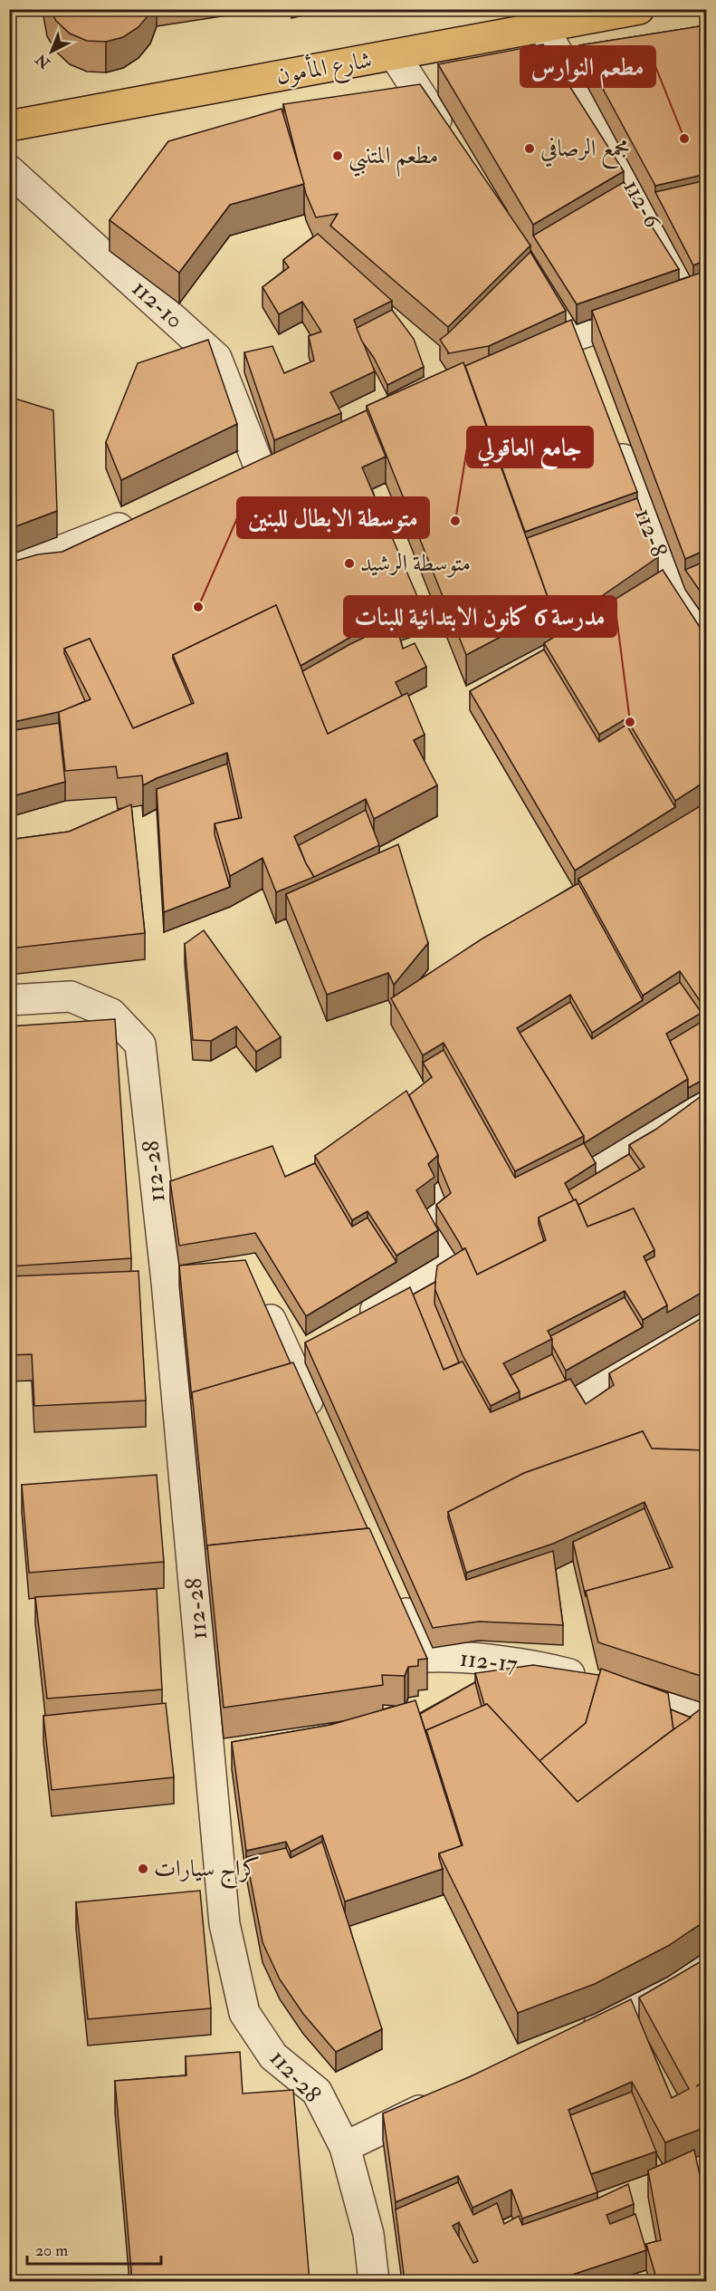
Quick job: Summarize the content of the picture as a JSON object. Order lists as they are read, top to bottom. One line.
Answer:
{"streets":{"main road":["شارع المأمون"],"lane":["112-6","112-10","112-8","112-28","112-17"]},"crossings":[["شارع المأمون","112-6"]],"places":["مطعم النوارس","مجمع الرصافي","مطعم المتنبي","جامع العاقولي","متوسطة الرشيد","متوسطة الابطال للبنين","مدرسة 6 كانون الابتدائية للبنات","كراج سيارات"],"scale_bar":"20 m","north":"bottom left"}
